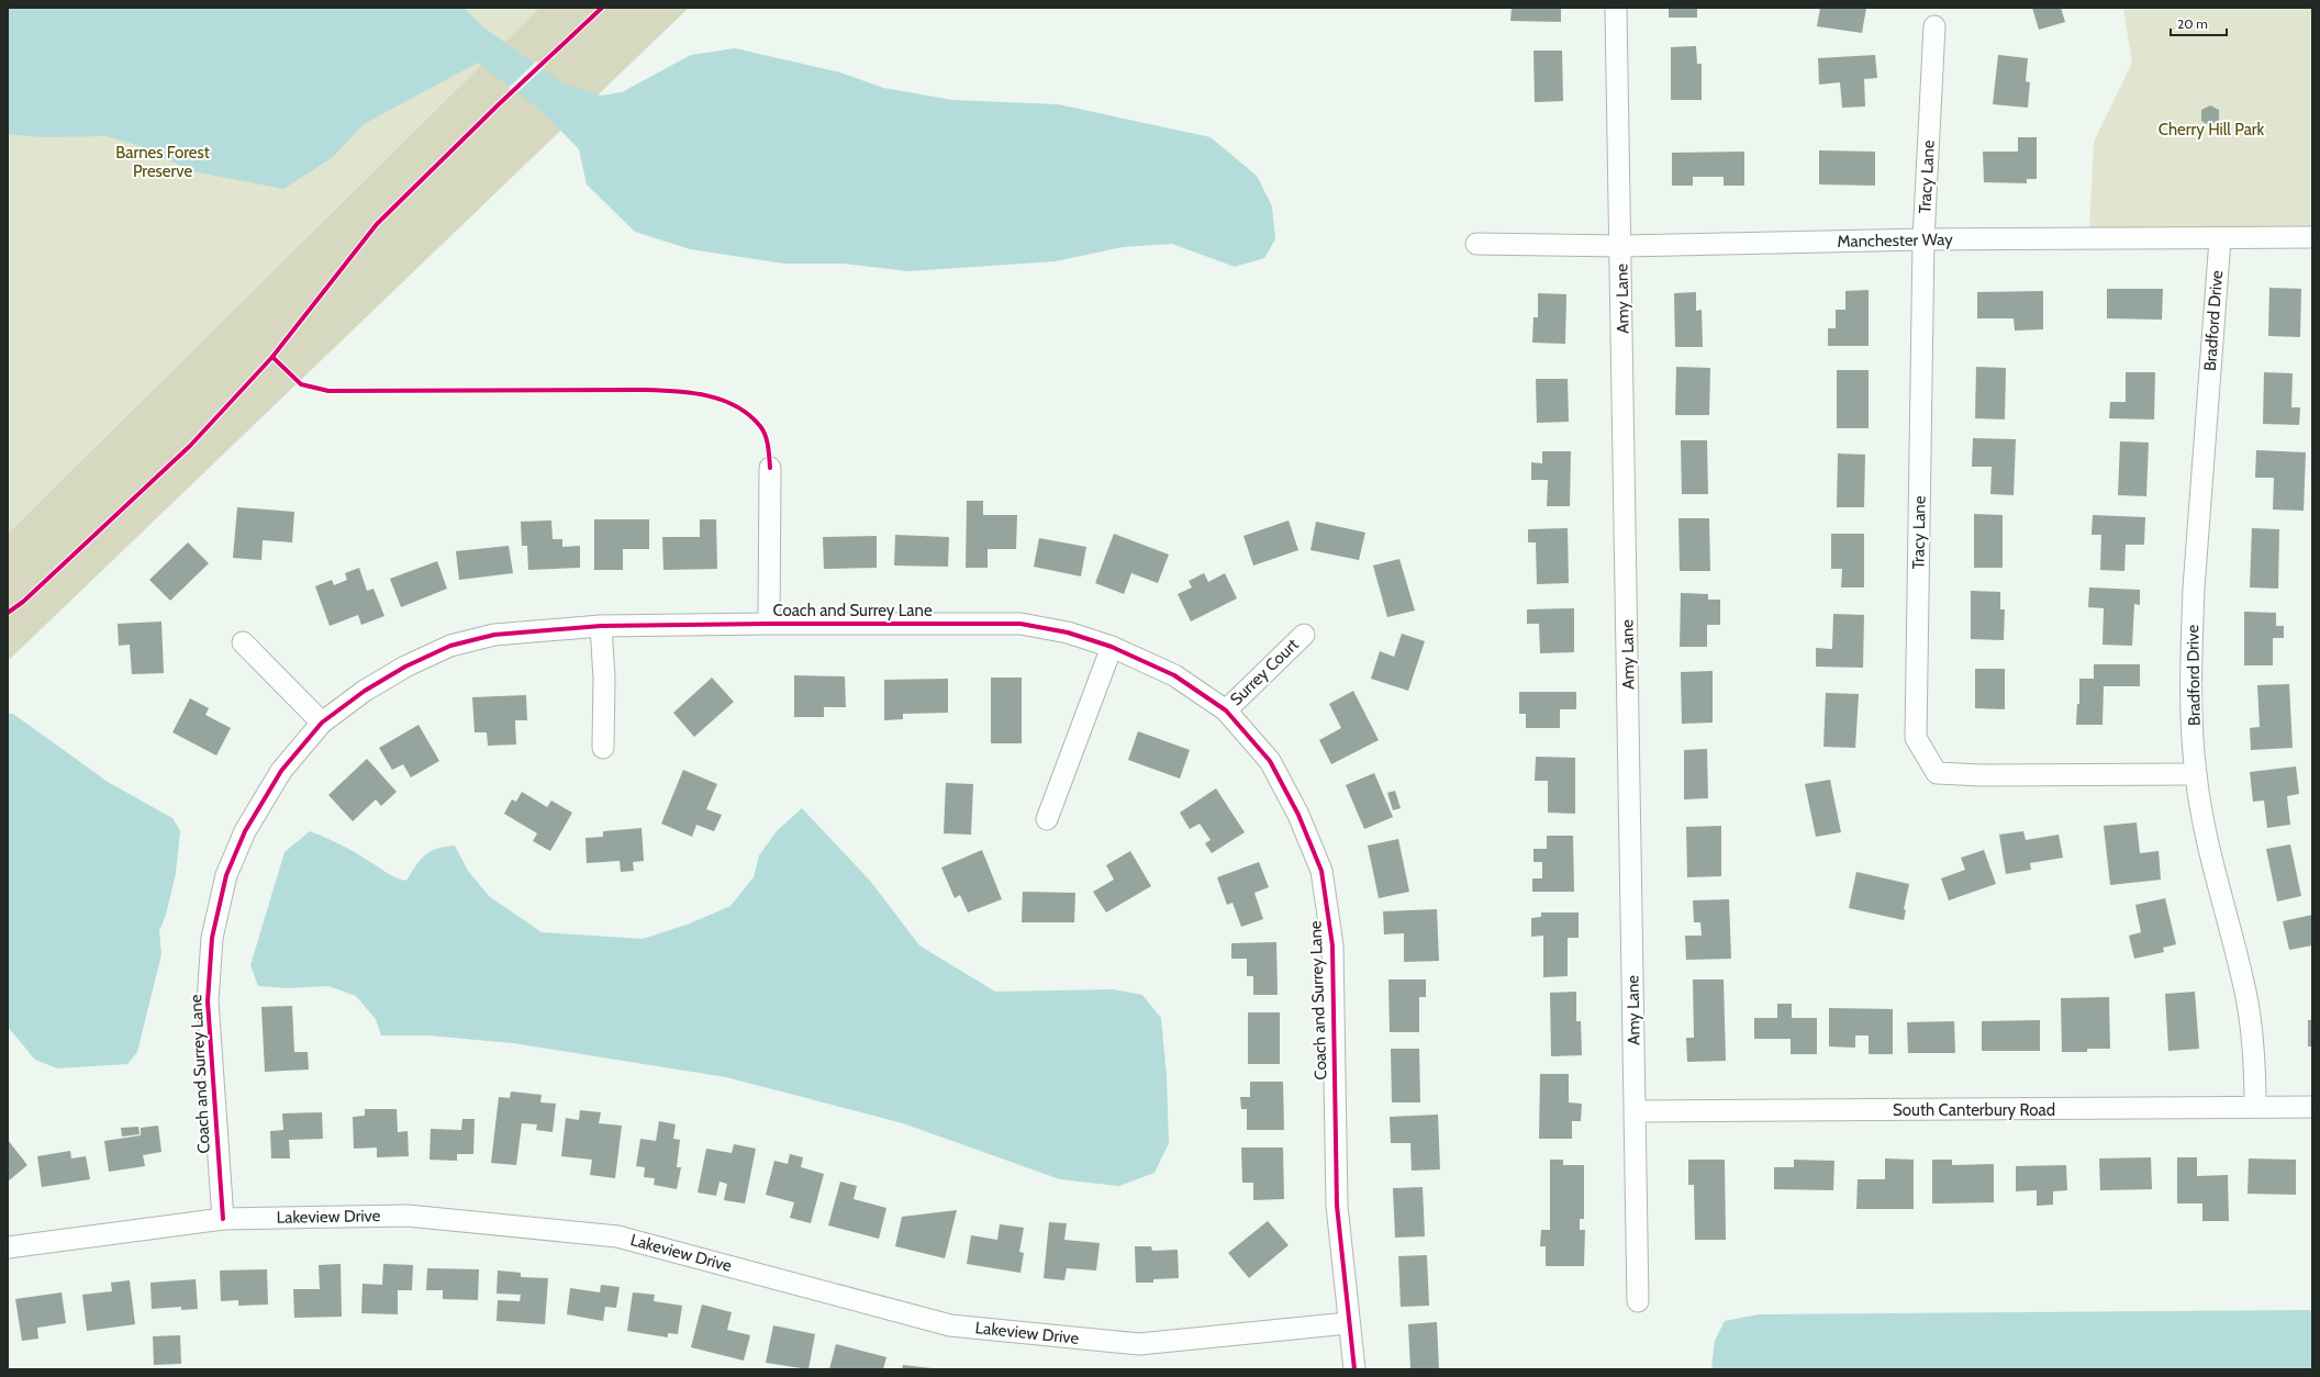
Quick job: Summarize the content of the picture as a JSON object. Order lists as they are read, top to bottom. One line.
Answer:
{"streets":{"street":["Tracy Lane","Manchester Way","Amy Lane","Bradford Drive","Coach and Surrey Lane","Surrey Court","South Canterbury Road","Lakeview Drive"]},"crossings":[["Tracy Lane","Manchester Way"],["Tracy Lane","Bradford Drive"],["Manchester Way","Amy Lane"],["Manchester Way","Bradford Drive"],["Amy Lane","South Canterbury Road"],["Bradford Drive","South Canterbury Road"],["Coach and Surrey Lane","Surrey Court"],["Coach and Surrey Lane","Lakeview Drive"]],"parks":["Cherry Hill Park","Barnes Forest Preserve"],"scale_bar":"20 m"}
